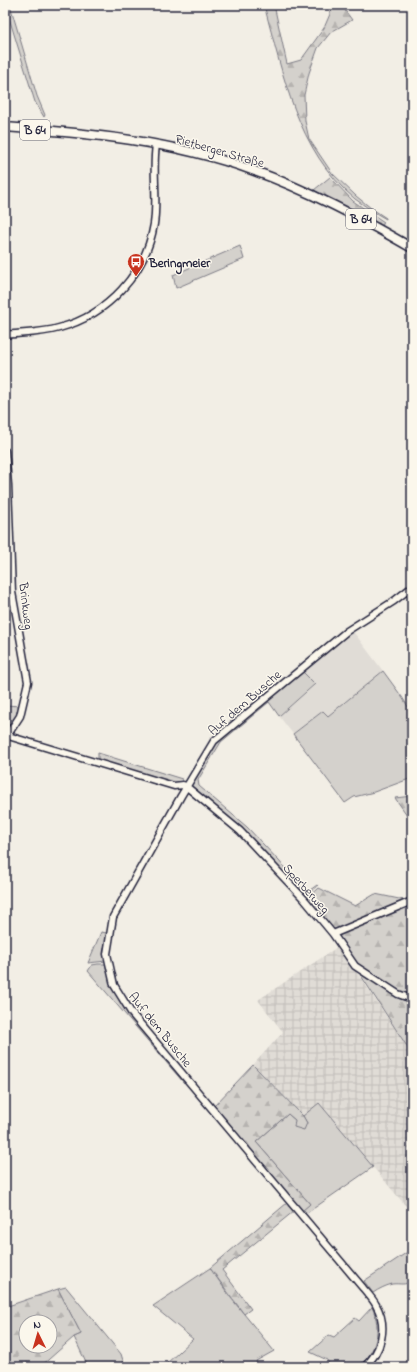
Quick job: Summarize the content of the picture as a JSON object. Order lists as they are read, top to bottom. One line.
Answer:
{"streets":{"main road":["B 64","Rietberger Straße"],"street":["Brinkweg","Auf dem Busche","Sperberweg"]},"crossings":[["Brinkweg","Auf dem Busche"],["Brinkweg","Sperberweg"],["Auf dem Busche","Sperberweg"]],"places":{"bus stop":["Beringmeier"]},"north":"top"}
